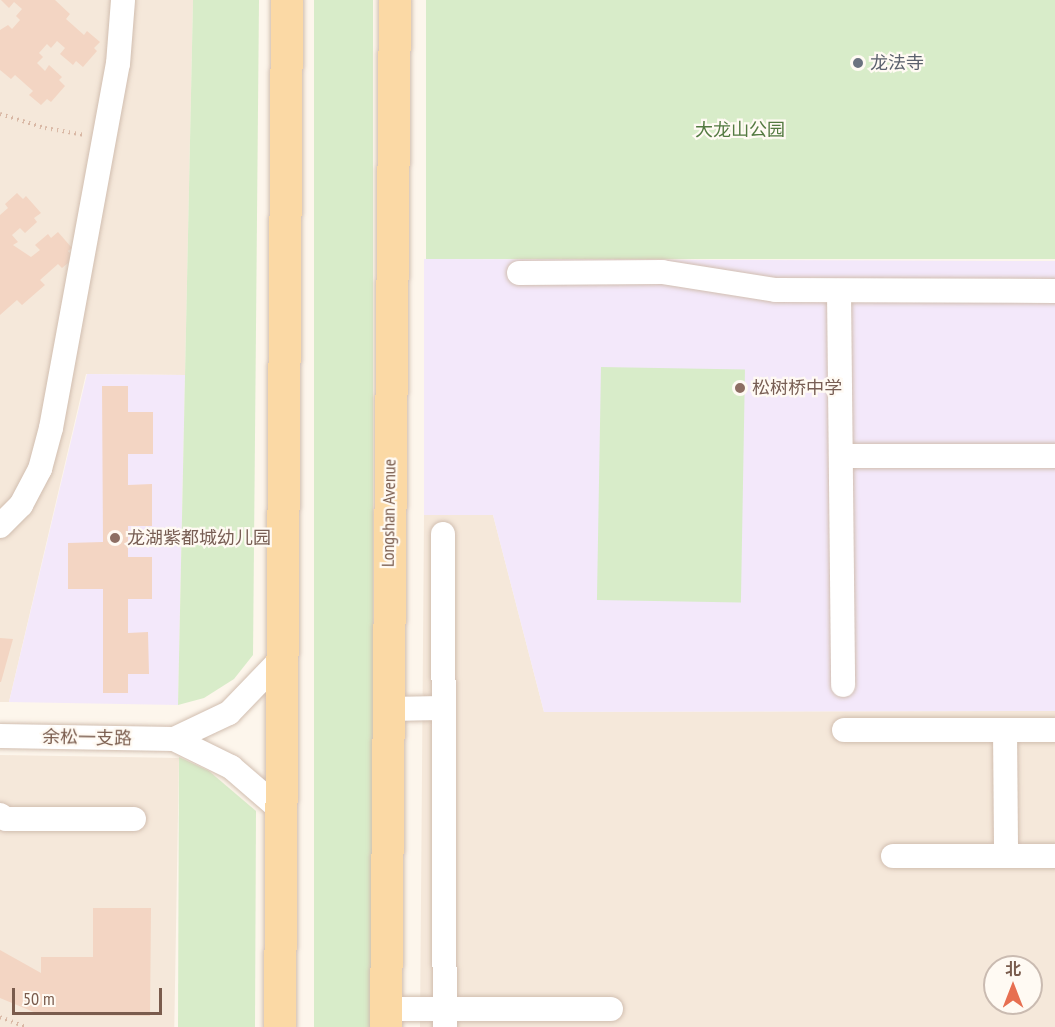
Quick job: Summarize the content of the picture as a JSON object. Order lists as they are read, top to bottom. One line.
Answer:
{"streets":{"main road":["Longshan Avenue"],"street":["余松一支路"]},"parks":["大龙山公园"],"places":["龙法寺","松树桥中学","龙湖紫都城幼儿园"],"scale_bar":"50 m","north":"top"}
